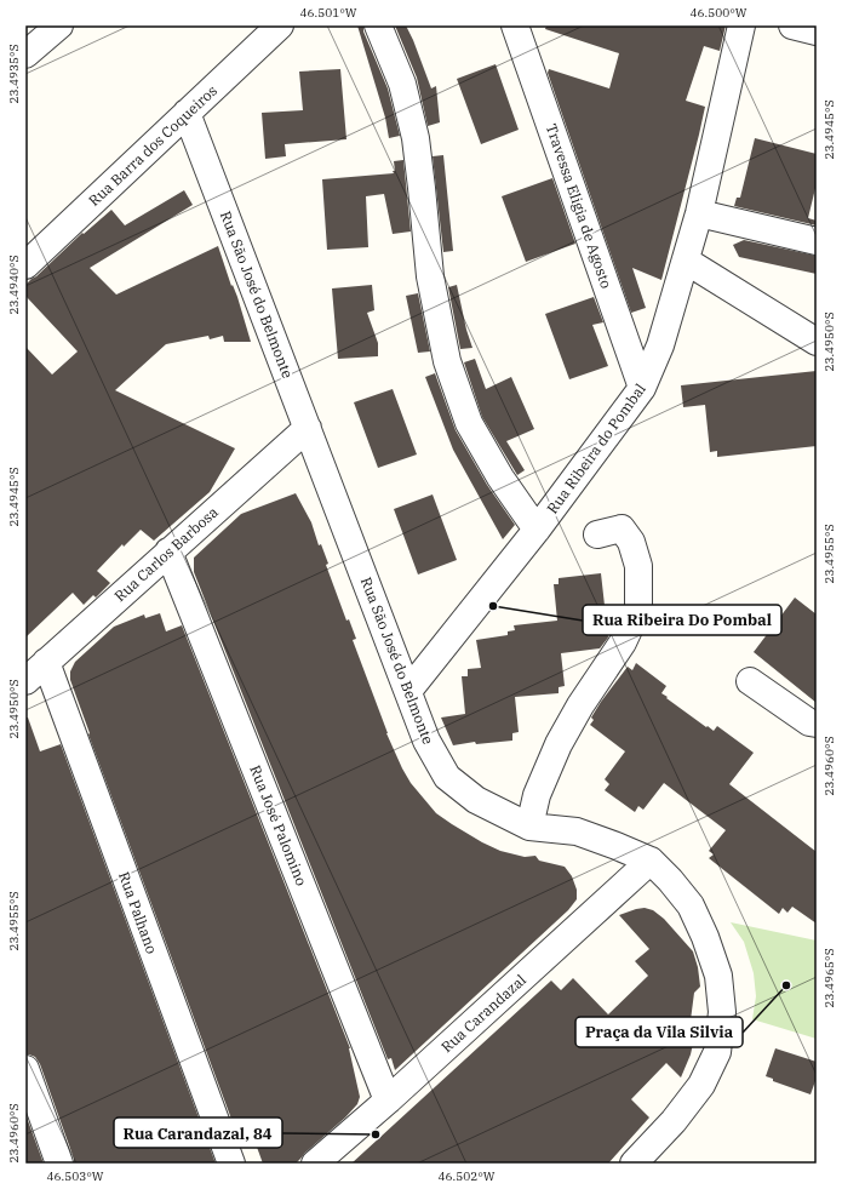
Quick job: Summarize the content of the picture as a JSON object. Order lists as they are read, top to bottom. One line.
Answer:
{"streets":{"street":["Rua Barra dos Coqueiros","Travessa Eligia de Agosto","Rua São José do Belmonte","Rua Ribeira do Pombal","Rua Carlos Barbosa","Rua José Palomino","Rua Palhano","Rua Carandazal"]},"crossings":[["Rua Barra dos Coqueiros","Rua São José do Belmonte"],["Travessa Eligia de Agosto","Rua Ribeira do Pombal"],["Rua São José do Belmonte","Rua Ribeira do Pombal"],["Rua São José do Belmonte","Rua Carlos Barbosa"],["Rua São José do Belmonte","Rua Carandazal"],["Rua Carlos Barbosa","Rua José Palomino"],["Rua Carlos Barbosa","Rua Palhano"],["Rua José Palomino","Rua Carandazal"]],"places":["Rua Ribeira Do Pombal","Praça da Vila Silvia","Rua Carandazal, 84"],"coordinates":["46.501°W","46.500°W","23.4935°S","23.4945°S","23.4940°S","23.4950°S","23.4955°S","23.4960°S","23.4965°S","46.503°W","46.502°W"]}
